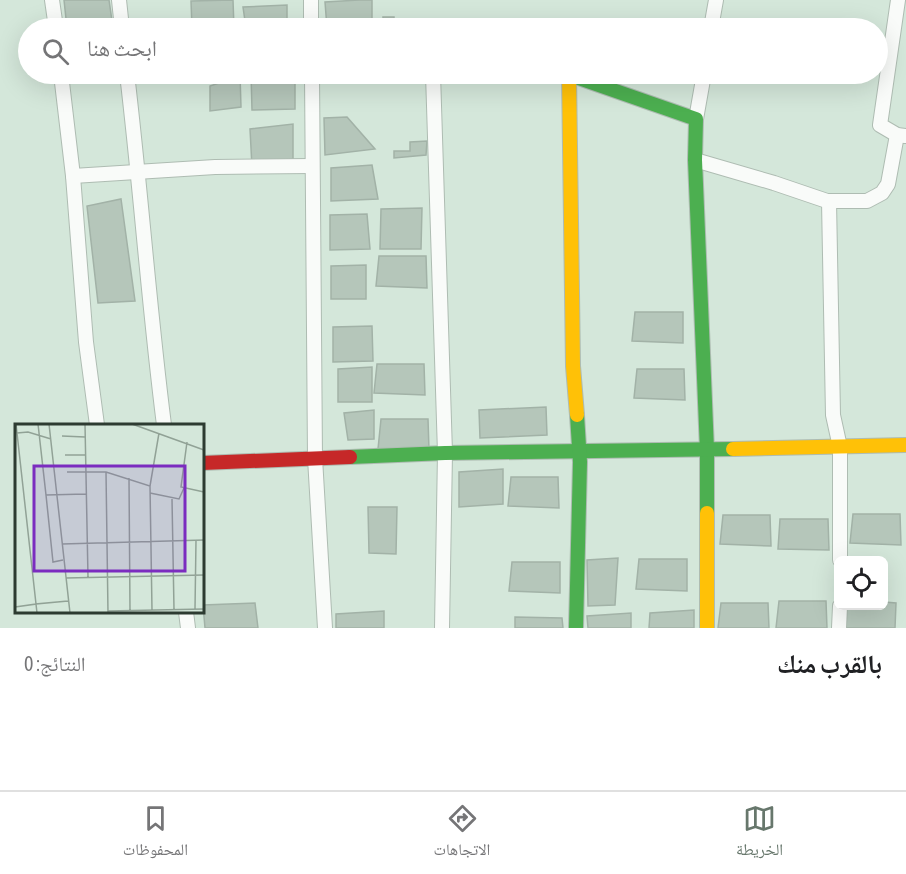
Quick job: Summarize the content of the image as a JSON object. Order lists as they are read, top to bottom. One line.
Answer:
{"page":{"search":"ابحث هنا","heading":["بالقرب منك","النتائج: 0"],"nav":["الخريطة","الاتجاهات","المحفوظات"]}}
